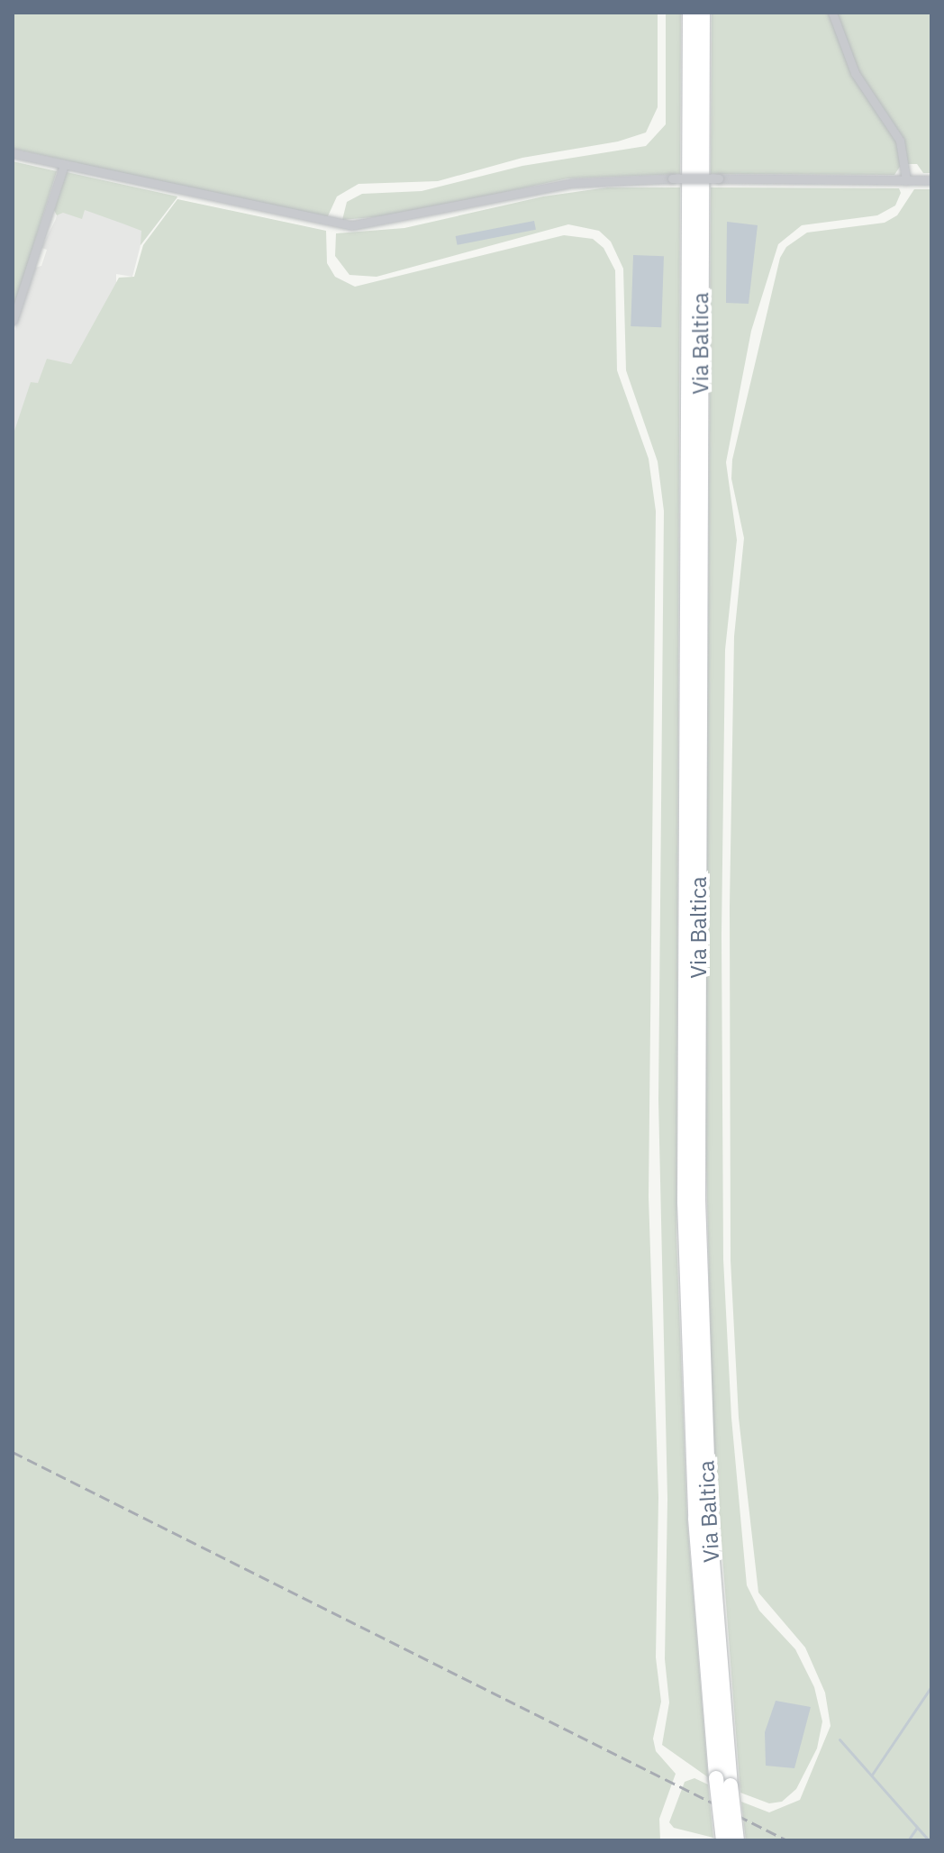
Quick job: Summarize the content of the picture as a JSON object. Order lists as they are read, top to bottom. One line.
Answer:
{"streets":{"highway":["Via Baltica"]}}
